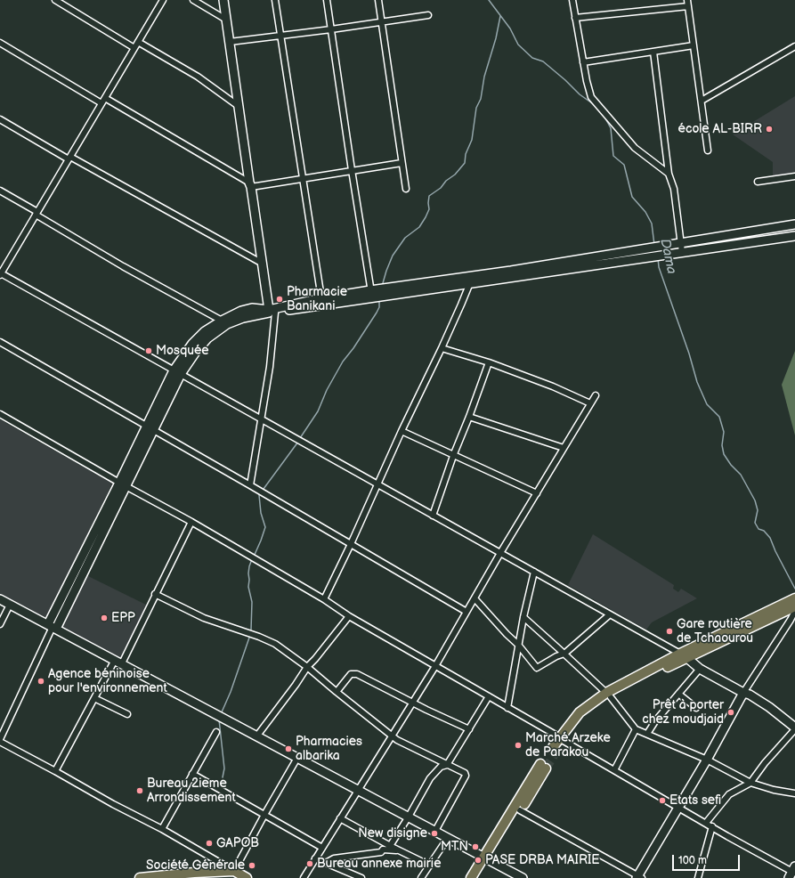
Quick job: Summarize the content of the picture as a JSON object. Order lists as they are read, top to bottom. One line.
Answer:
{"water":["Dama"],"places":["école AL-BIRR","Pharmacie Banikani","Mosquée","EPP","Gare routière de Tchaourou","Agence béninoise pour l'environnement","Prêt à porter chez moudjaid","Marché Arzeke de Parakou","Pharmacies albarika","Bureau 2ieme Arrondissement","Etats sefi","New disigne","GAPOB","MTN","PASE DRBA MAIRIE","Bureau annexe mairie","Société Générale"],"scale_bar":"100 m"}
